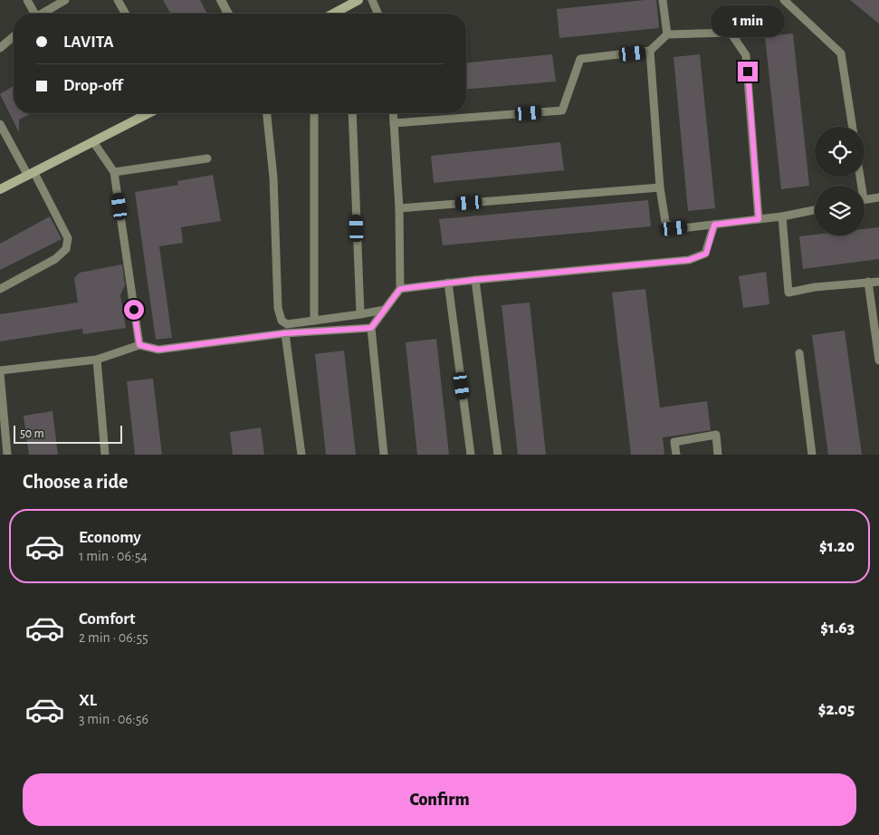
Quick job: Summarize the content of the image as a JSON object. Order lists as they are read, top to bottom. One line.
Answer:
{"scale_bar":"50 m","page":{"bubble":"1 min","banner":["LAVITA","Drop-off"],"scale":"50 m","heading":"Choose a ride","list":[{"name":"Economy","note":"1 min · 06:54","value":"$1.20"},{"name":"Comfort","note":"2 min · 06:55","value":"$1.63"},{"name":"XL","note":"3 min · 06:56","value":"$2.05"}],"buttons":"Confirm"}}
